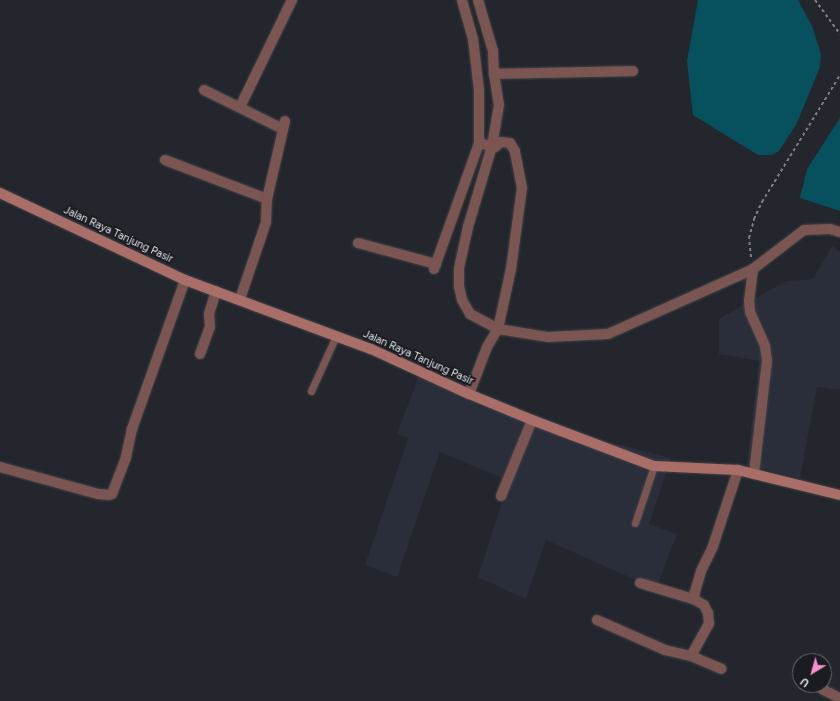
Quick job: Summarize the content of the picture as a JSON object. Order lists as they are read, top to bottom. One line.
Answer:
{"streets":{"street":["Jalan Raya Tanjung Pasir"]},"north":"bottom left"}
